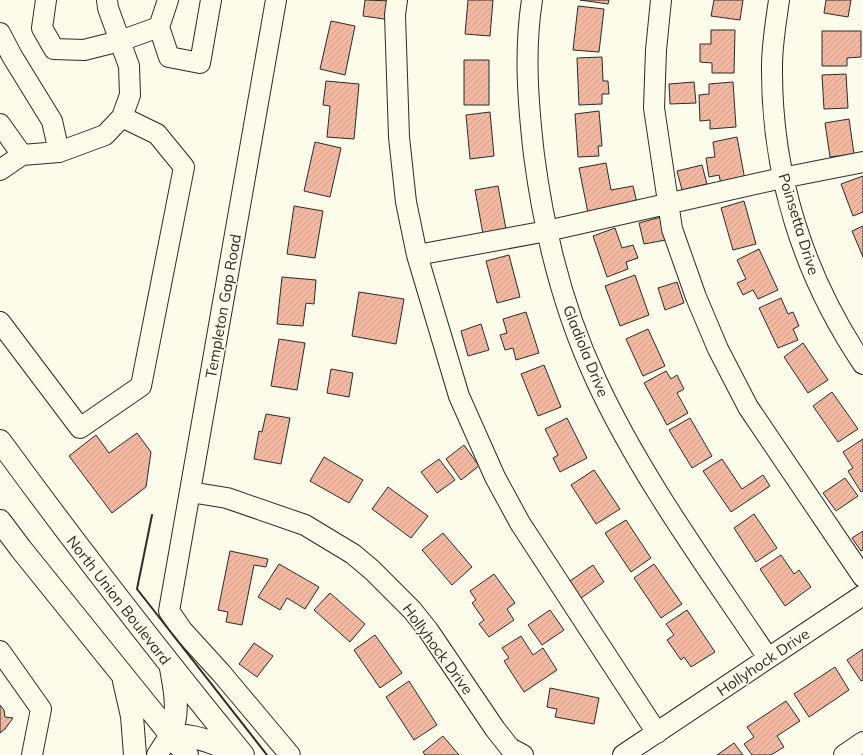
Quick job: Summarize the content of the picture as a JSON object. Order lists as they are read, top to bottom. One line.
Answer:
{"streets":{"main road":["North Union Boulevard"],"street":["Poinsetta Drive","Templeton Gap Road","Gladiola Drive","Hollyhock Drive"]},"crossings":[["Templeton Gap Road","Hollyhock Drive"],["Gladiola Drive","Hollyhock Drive"]]}
